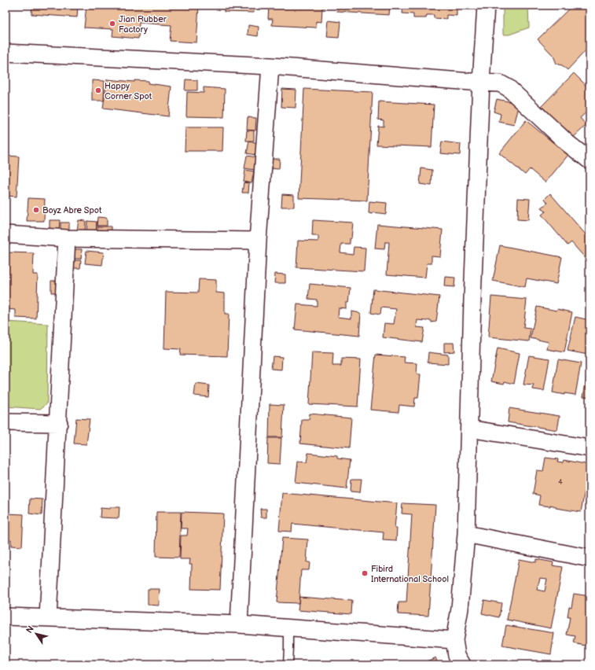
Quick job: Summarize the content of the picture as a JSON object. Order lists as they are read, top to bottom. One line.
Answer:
{"places":["Jian Rubber Factory","Happy Corner Spot","Boyz Abre Spot","Fibird International School"],"house_numbers":["4"],"north":"top left"}
